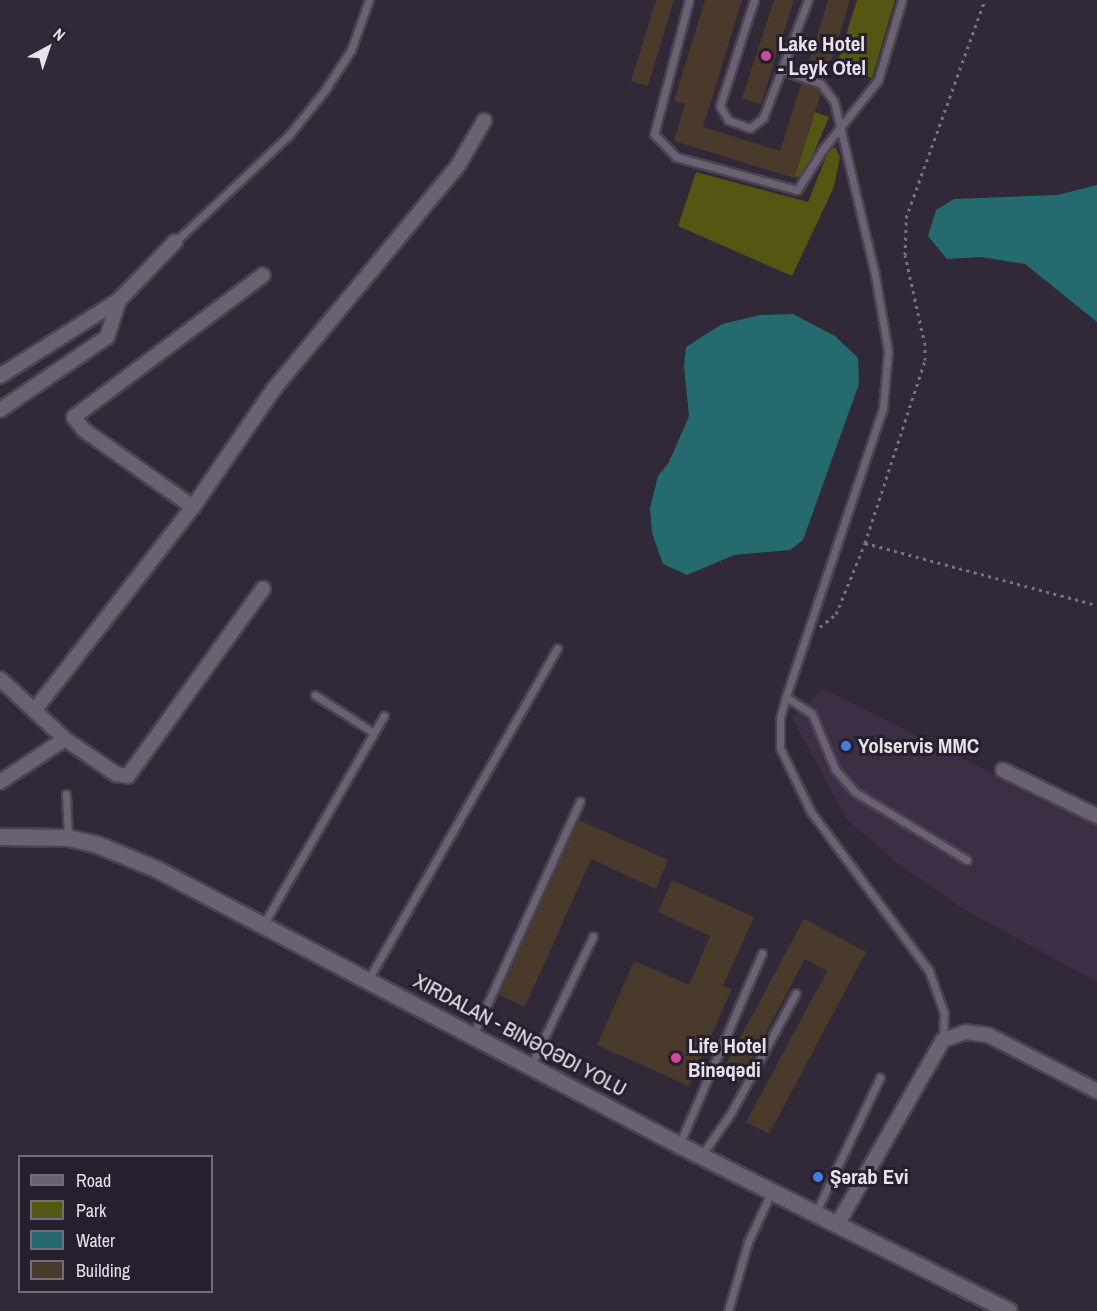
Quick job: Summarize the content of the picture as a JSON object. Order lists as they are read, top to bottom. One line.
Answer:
{"places":["Lake Hotel - Leyk Otel","Yolservis MMC","Life Hotel Binəqədi","Şərab Evi"],"legend":["Road","Park","Water","Building"],"north":"top right"}
